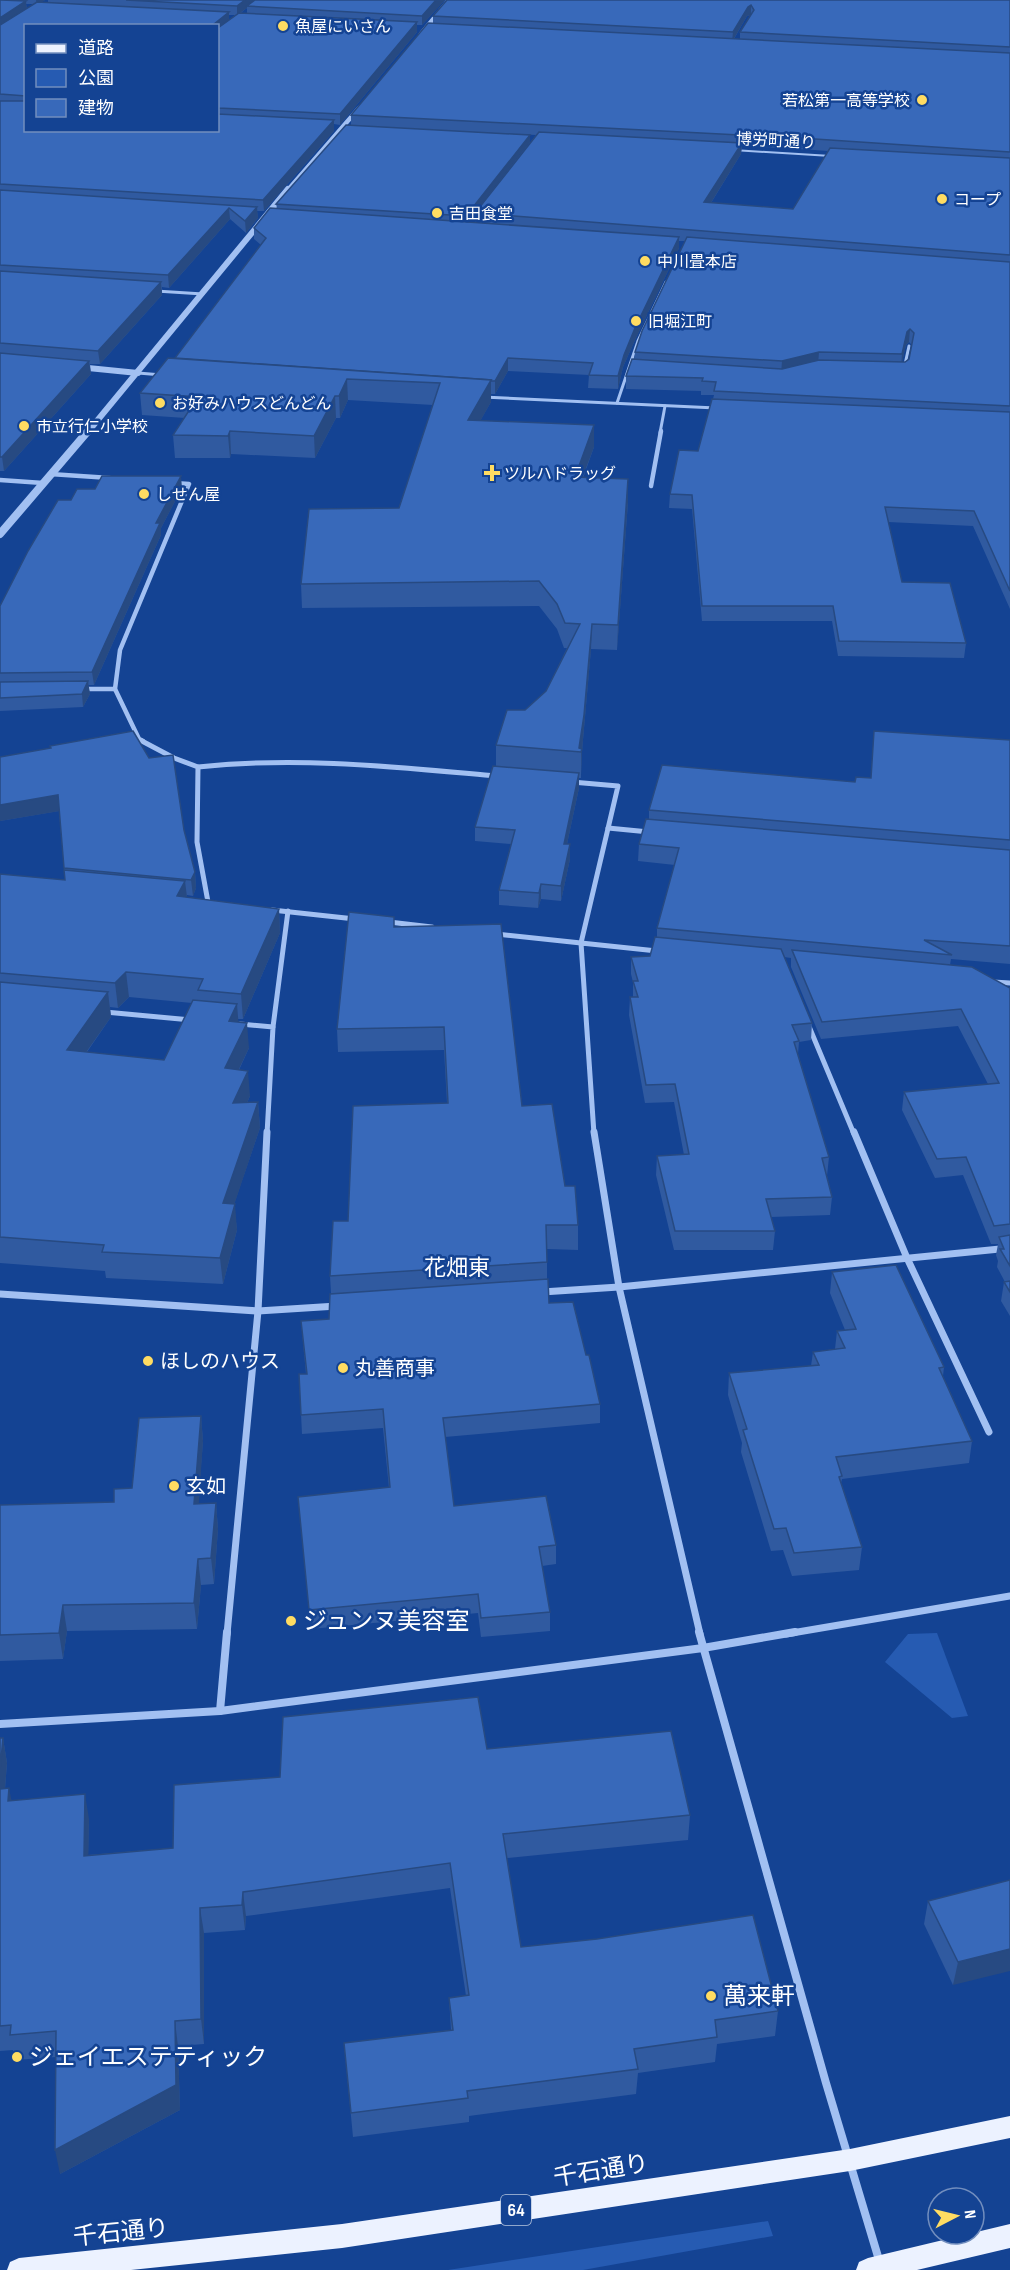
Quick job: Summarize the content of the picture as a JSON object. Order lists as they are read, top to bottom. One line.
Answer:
{"streets":{"main road":["千石通り","64"],"street":["博労町通り"]},"districts":["花畑東"],"places":{"other":["魚屋にいさん","若松第一高等学校","コープ","吉田食堂","中川畳本店","旧堀江町","お好みハウスどんどん","市立行仁小学校","しせん屋","ほしのハウス","丸善商事","玄如","ジュンヌ美容室","萬来軒","ジェイエステティック"],"health":["ツルハドラッグ"]},"legend":["道路","公園","建物"],"north":"right"}
